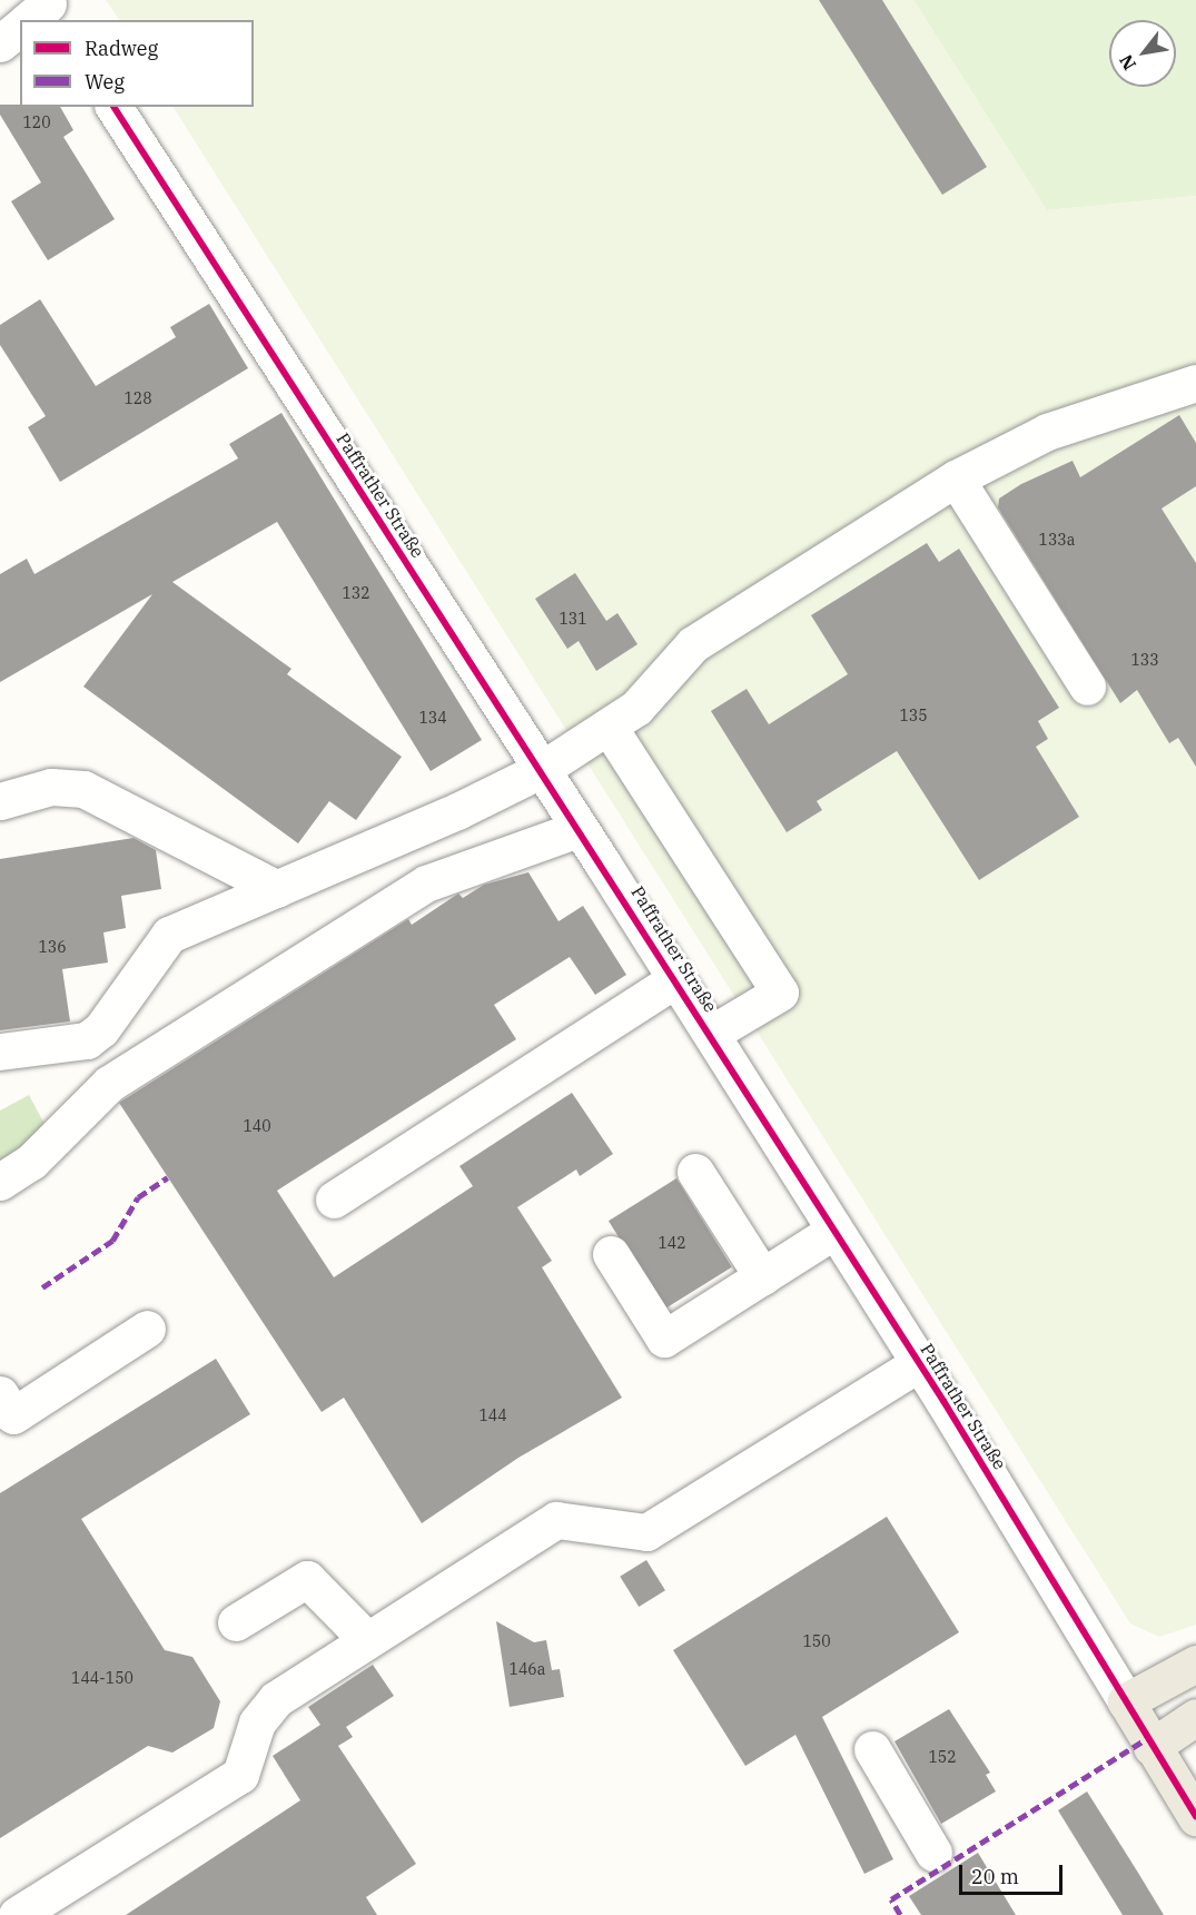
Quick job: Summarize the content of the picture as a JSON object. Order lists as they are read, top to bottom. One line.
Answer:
{"streets":{"main road":["Paffrather Straße"]},"house_numbers":["120","128","133a","132","131","133","135","134","136","140","142","144","150","146a","144-150","152"],"legend":["Radweg","Weg"],"scale_bar":"20 m","north":"bottom left"}
